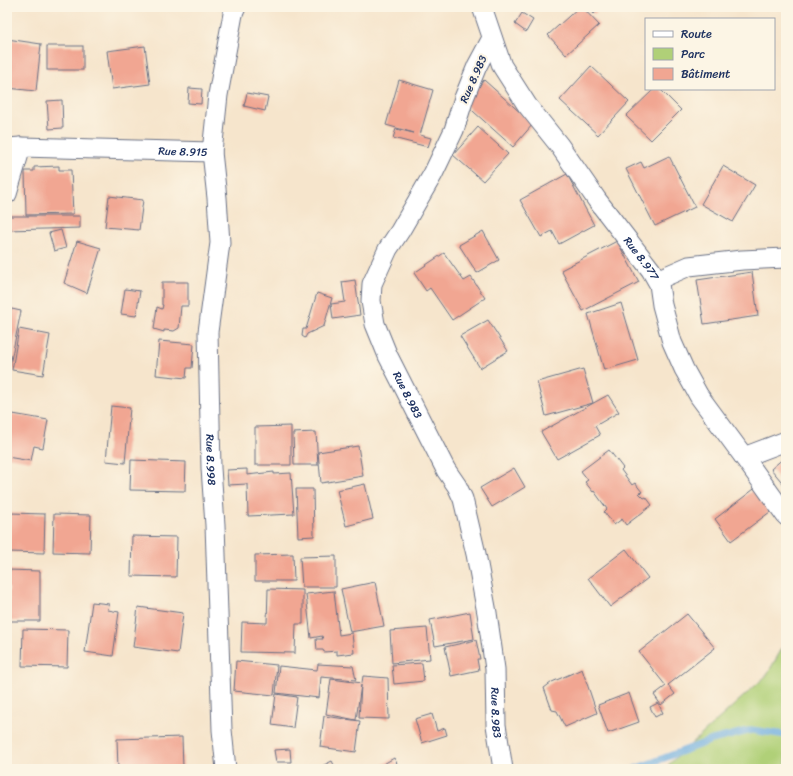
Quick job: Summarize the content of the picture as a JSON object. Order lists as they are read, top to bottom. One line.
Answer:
{"streets":{"street":["Rue 8.983","Rue 8.915","Rue 8.977","Rue 8.998"]},"crossings":[["Rue 8.983","Rue 8.977"],["Rue 8.915","Rue 8.998"]],"legend":["Route","Parc","Bâtiment"]}
